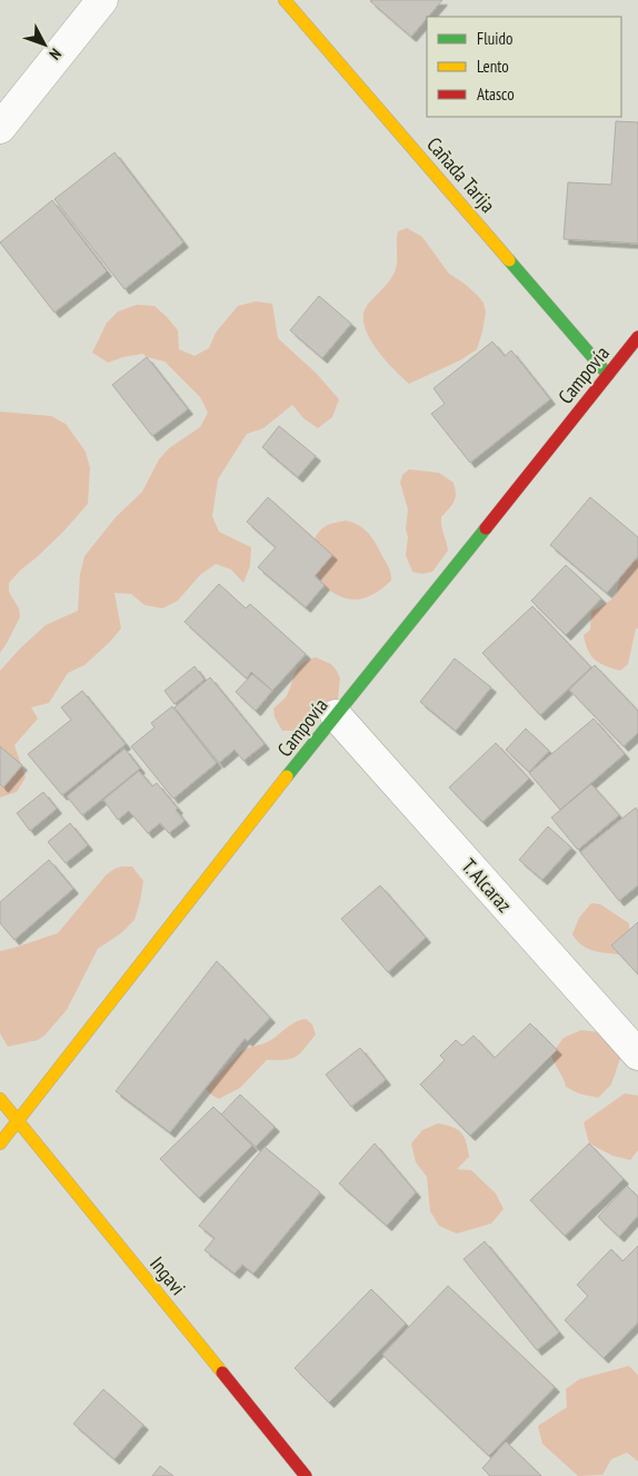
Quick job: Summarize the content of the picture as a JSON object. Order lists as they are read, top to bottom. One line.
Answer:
{"streets":{"street":["Cañada Tarija","Campovía","T. Alcaraz","Ingavi"]},"crossings":[["Cañada Tarija","Campovía"],["Campovía","T. Alcaraz"],["Campovía","Ingavi"]],"legend":["Fluido","Lento","Atasco"],"north":"bottom right"}
